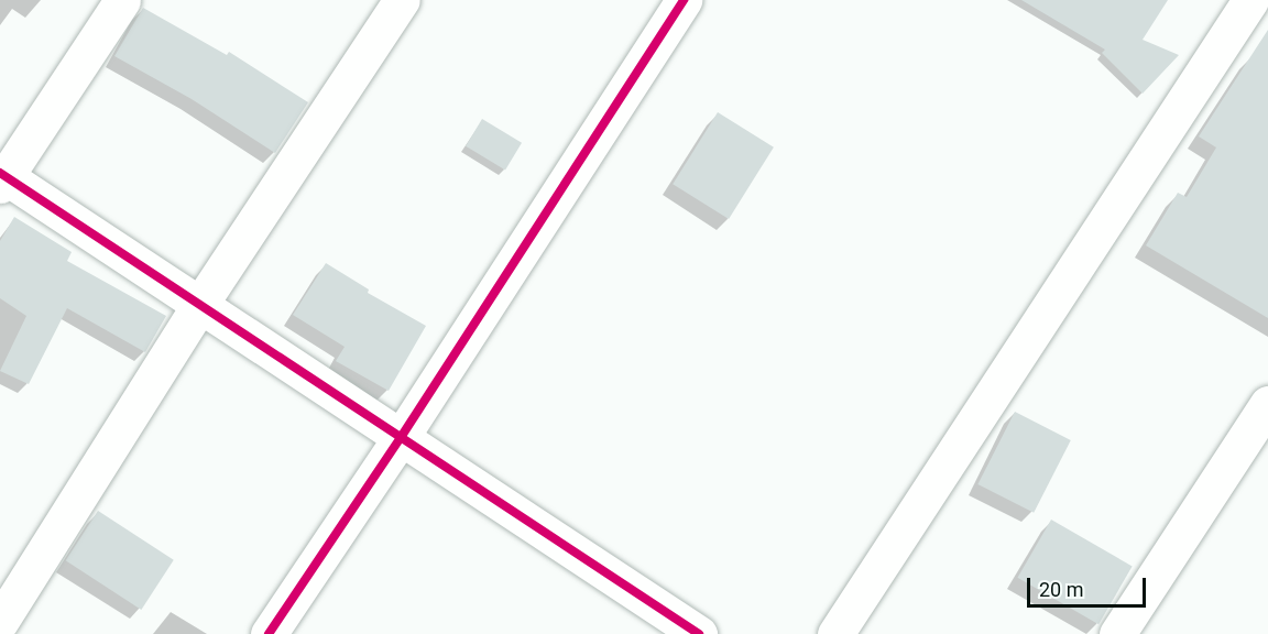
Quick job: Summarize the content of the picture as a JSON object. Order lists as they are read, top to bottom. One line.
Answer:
{"scale_bar":"20 m"}
